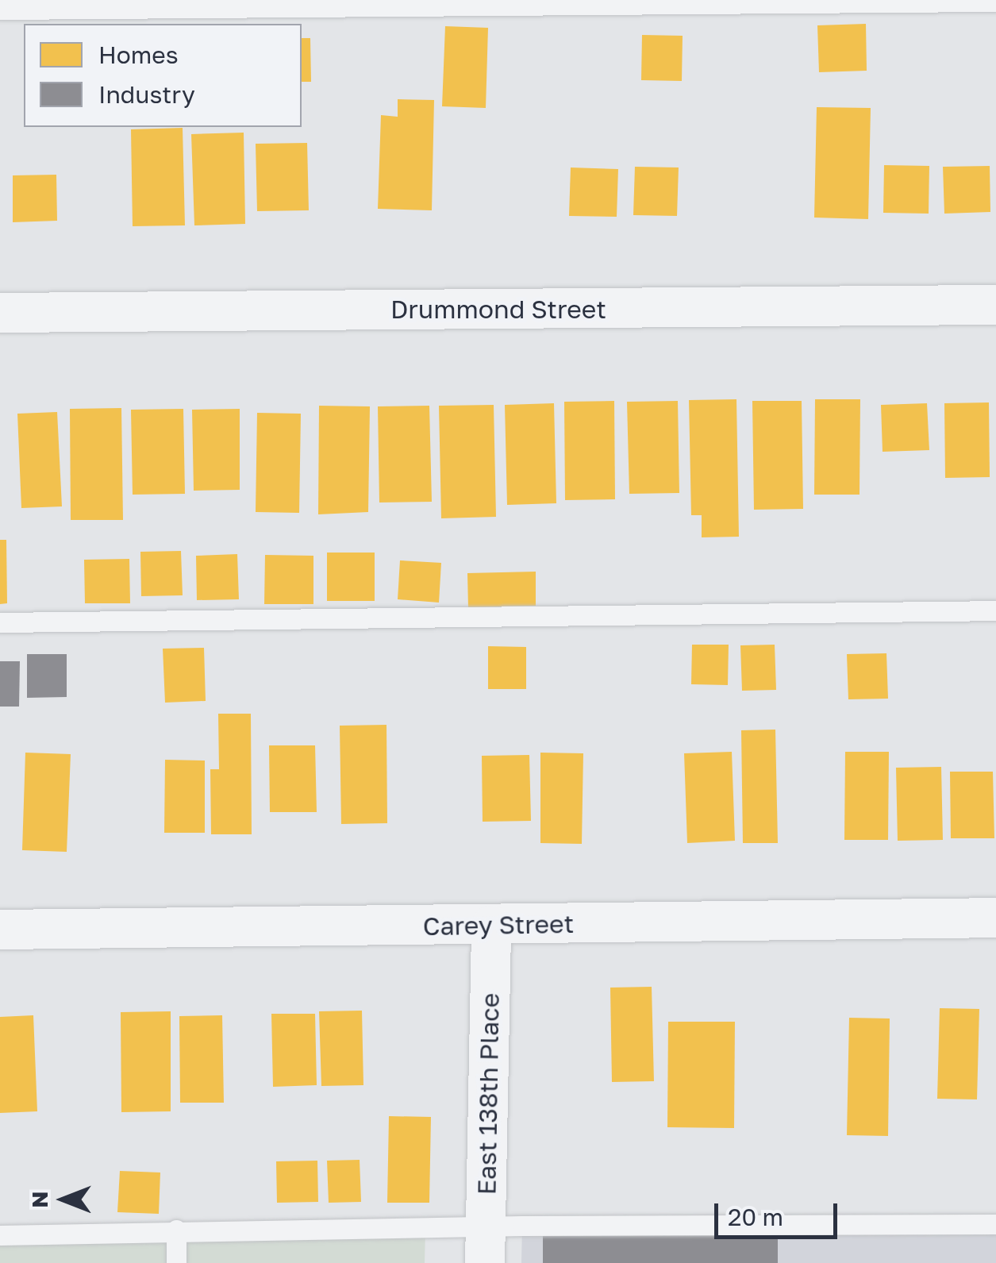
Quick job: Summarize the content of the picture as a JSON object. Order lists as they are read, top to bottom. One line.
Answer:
{"streets":{"street":["Drummond Street","Carey Street","East 138th Place"]},"crossings":[["Carey Street","East 138th Place"]],"legend":["Homes","Industry"],"scale_bar":"20 m","north":"left"}
